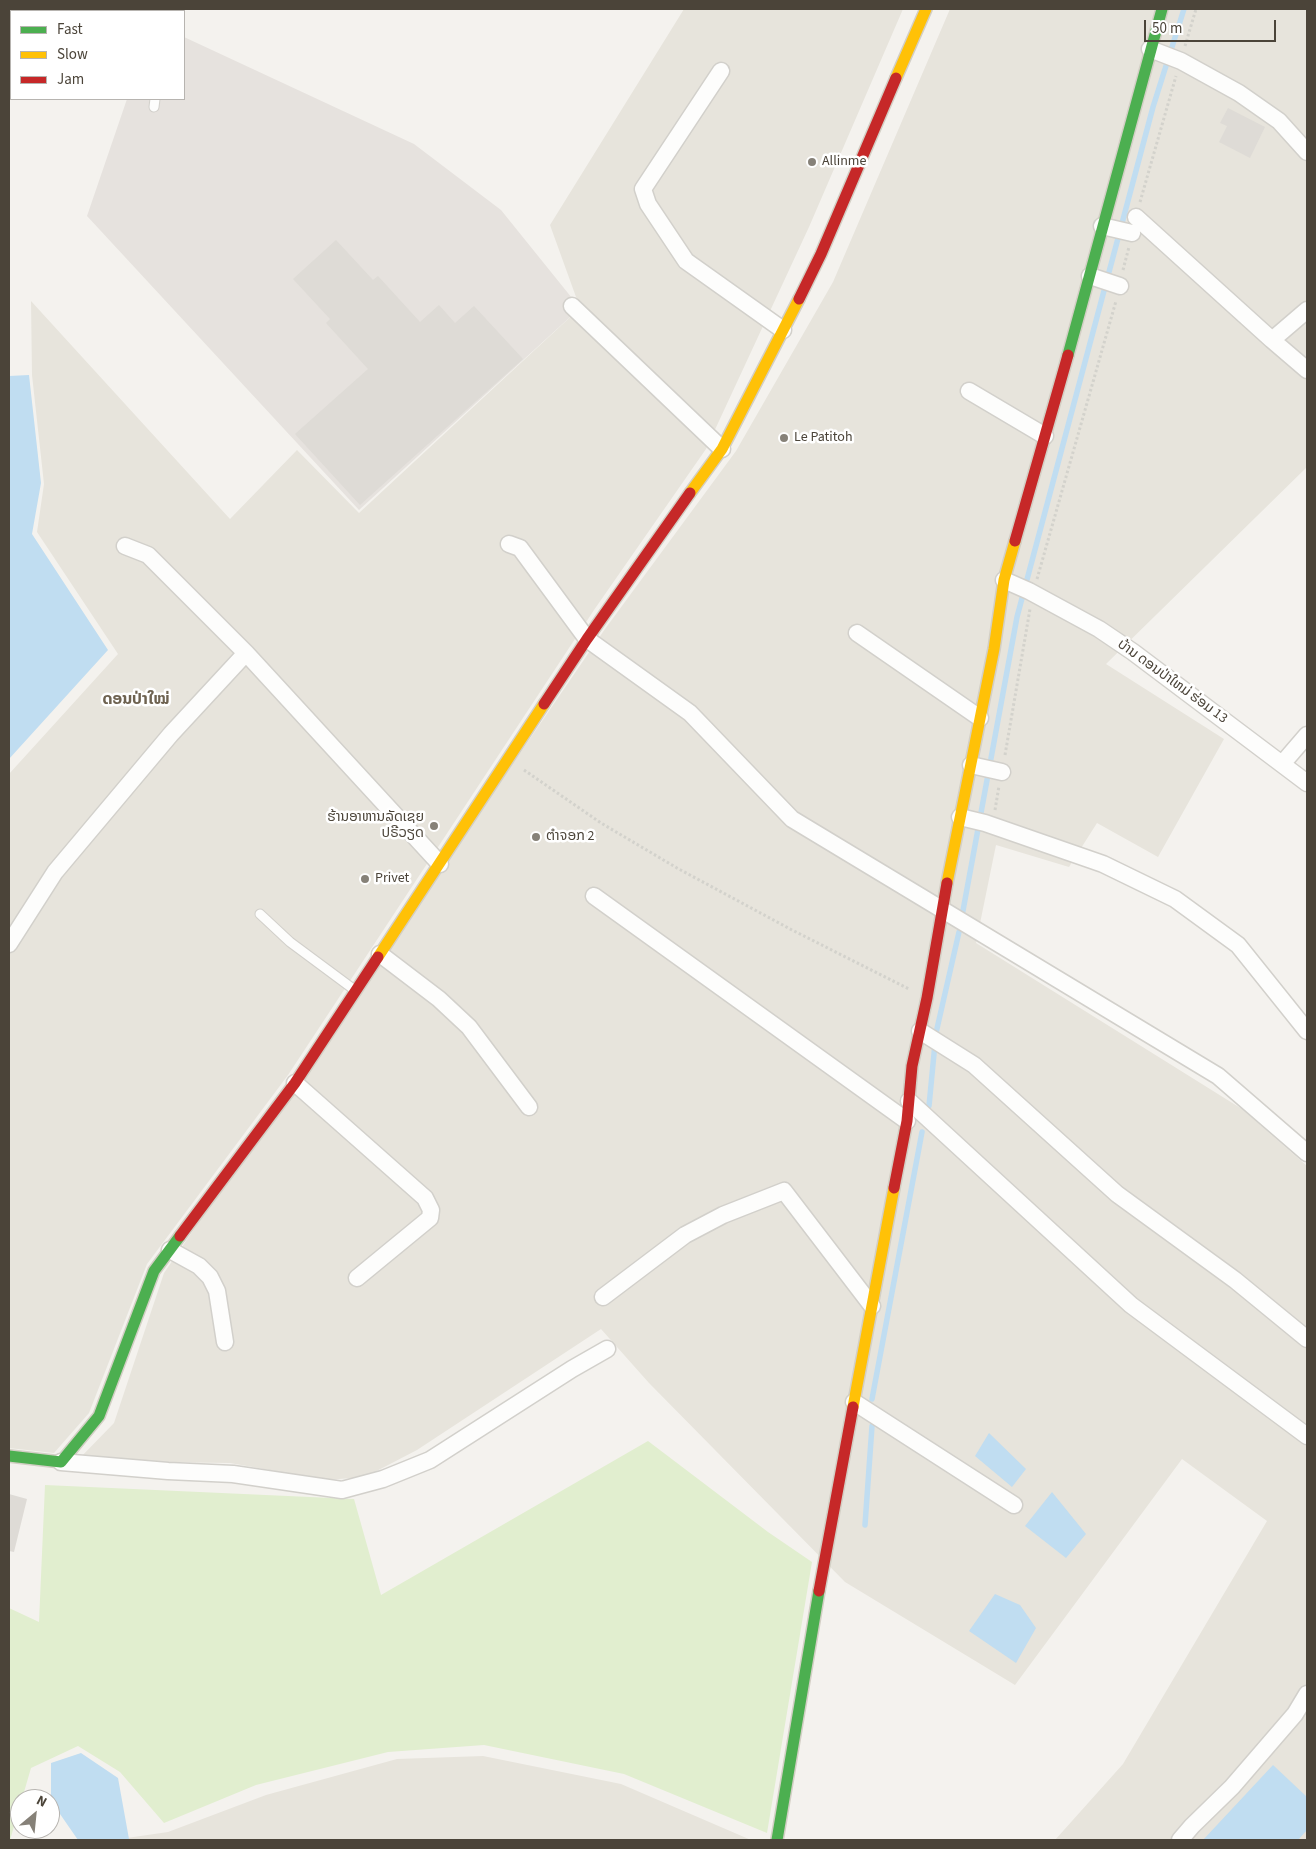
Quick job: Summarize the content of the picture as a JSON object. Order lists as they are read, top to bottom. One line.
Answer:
{"streets":{"street":["ບ້ານ ດອນປ່າໃຫມ່ ຮ່ອມ 13"]},"districts":["ດອນປ່າໃໝ່"],"places":["Allinme","Le Patitoh","ຮ້ານອາຫານລັດເຊຍ ປຣີວຽດ","ຕຳຈອກ 2","Privet"],"legend":["Fast","Slow","Jam"],"scale_bar":"50 m","north":"top right"}
